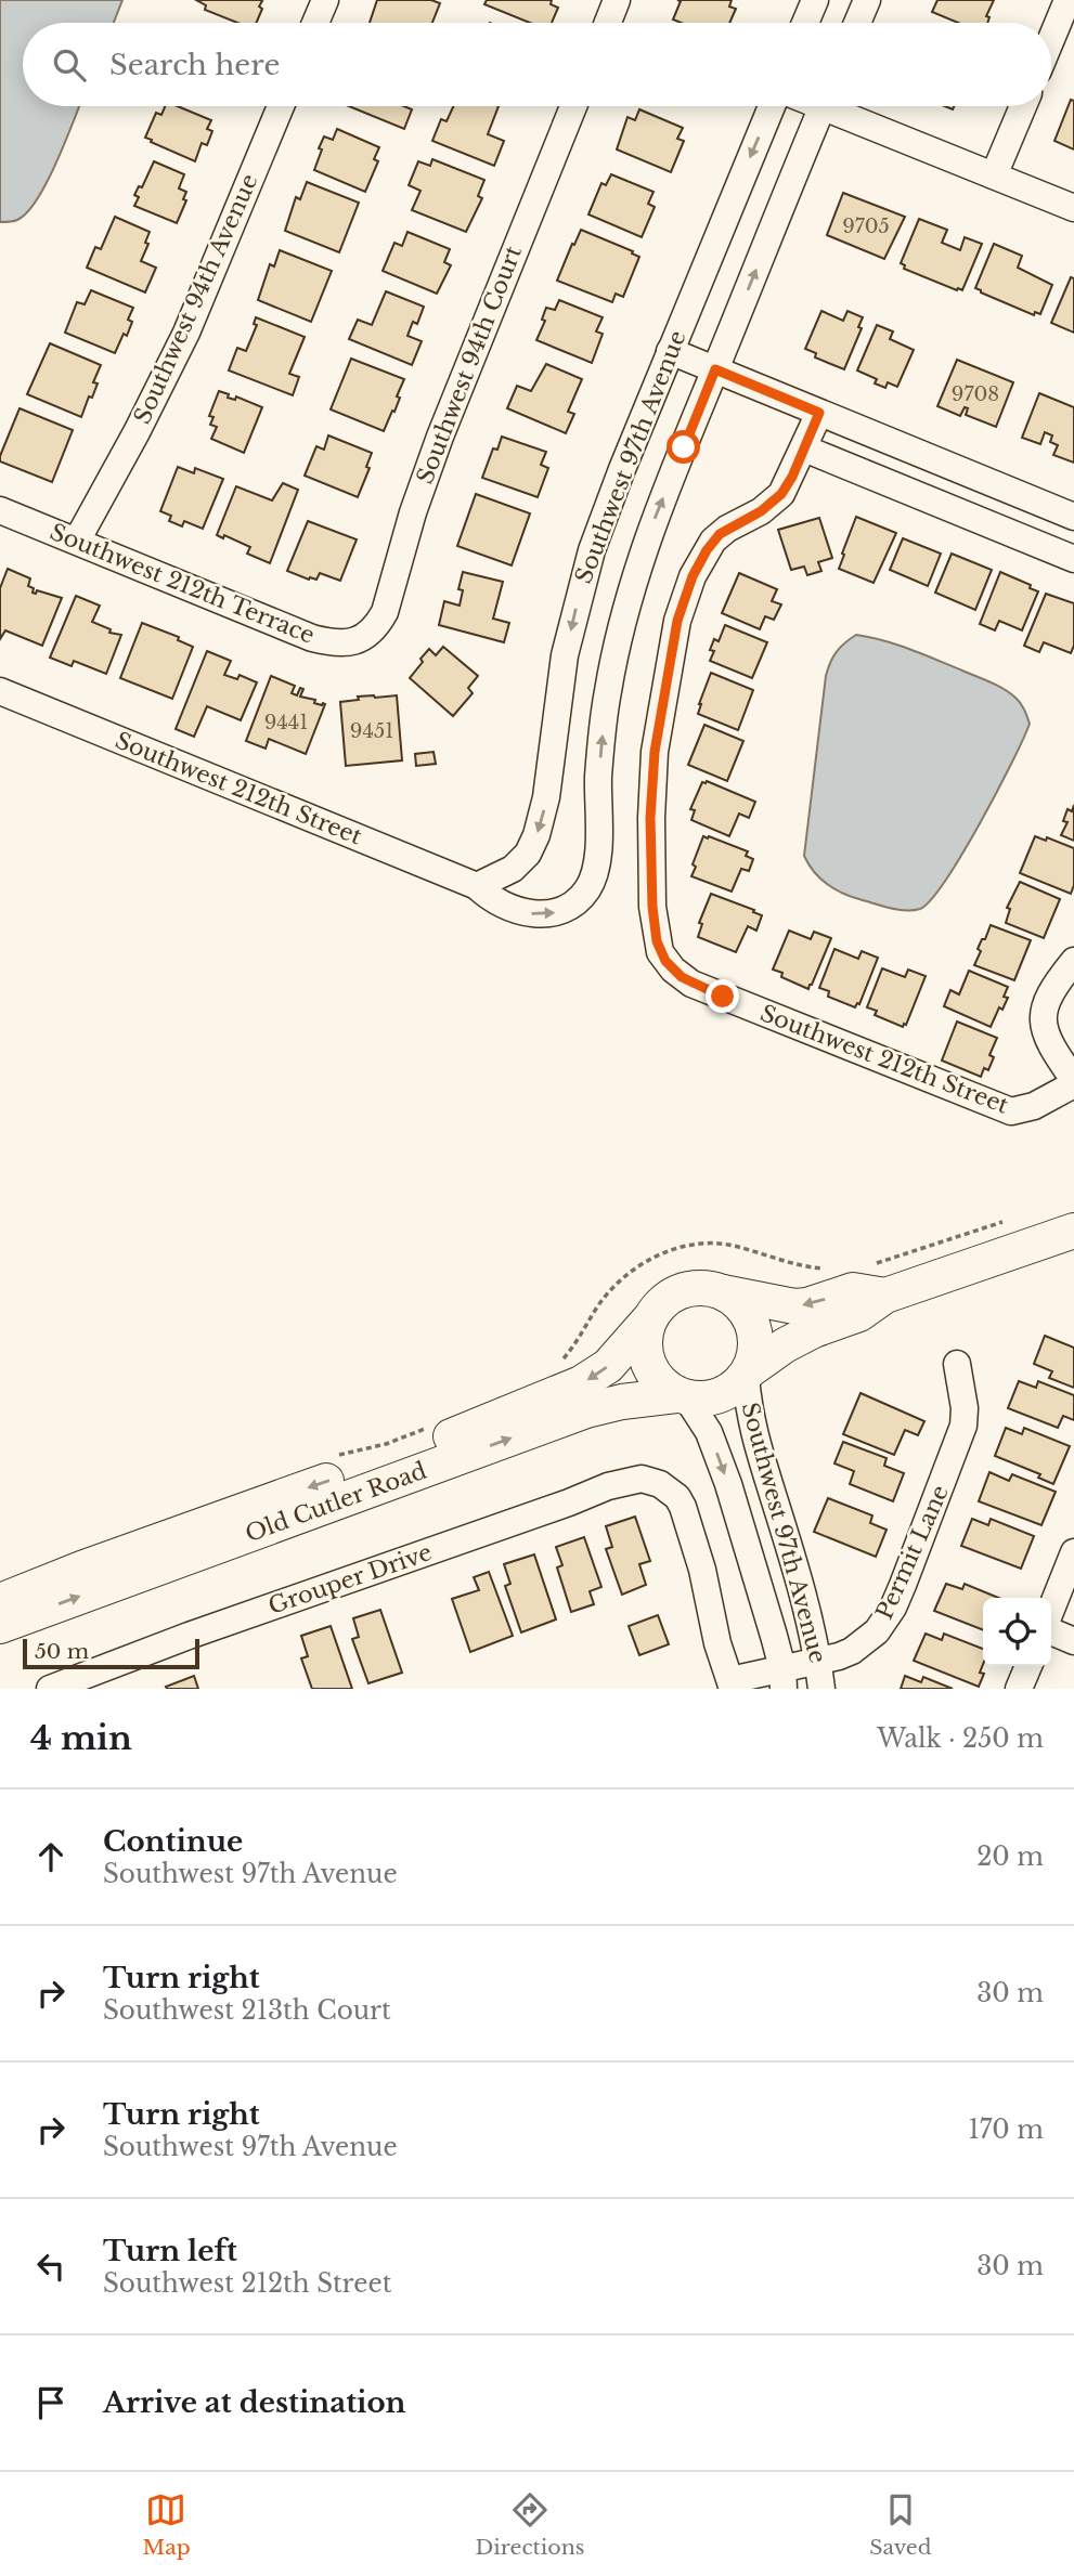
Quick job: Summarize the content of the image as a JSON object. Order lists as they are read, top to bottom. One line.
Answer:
{"streets":{"main road":["Old Cutler Road"],"street":["Southwest 94th Avenue","Southwest 94th Court","Southwest 97th Avenue","Southwest 212th Terrace","Southwest 212th Street","Permit Lane","Grouper Drive"]},"crossings":[["Southwest 94th Avenue","Southwest 212th Terrace"],["Southwest 94th Court","Southwest 212th Terrace"],["Southwest 97th Avenue","Southwest 212th Street"],["Southwest 97th Avenue","Old Cutler Road"],["Southwest 97th Avenue","Permit Lane"],["Permit Lane","Grouper Drive"]],"house_numbers":["9705","9708","9441","9451"],"scale_bar":"50 m","page":{"search":"Search here","scale":"50 m","heading":["4 min","Walk · 250 m"],"list":[["Continue","Southwest 97th Avenue","20 m"],["Turn right","Southwest 213th Court","30 m"],["Turn right","Southwest 97th Avenue","170 m"],["Turn left","Southwest 212th Street","30 m"],"Arrive at destination"],"nav":["Map","Directions","Saved"]}}
